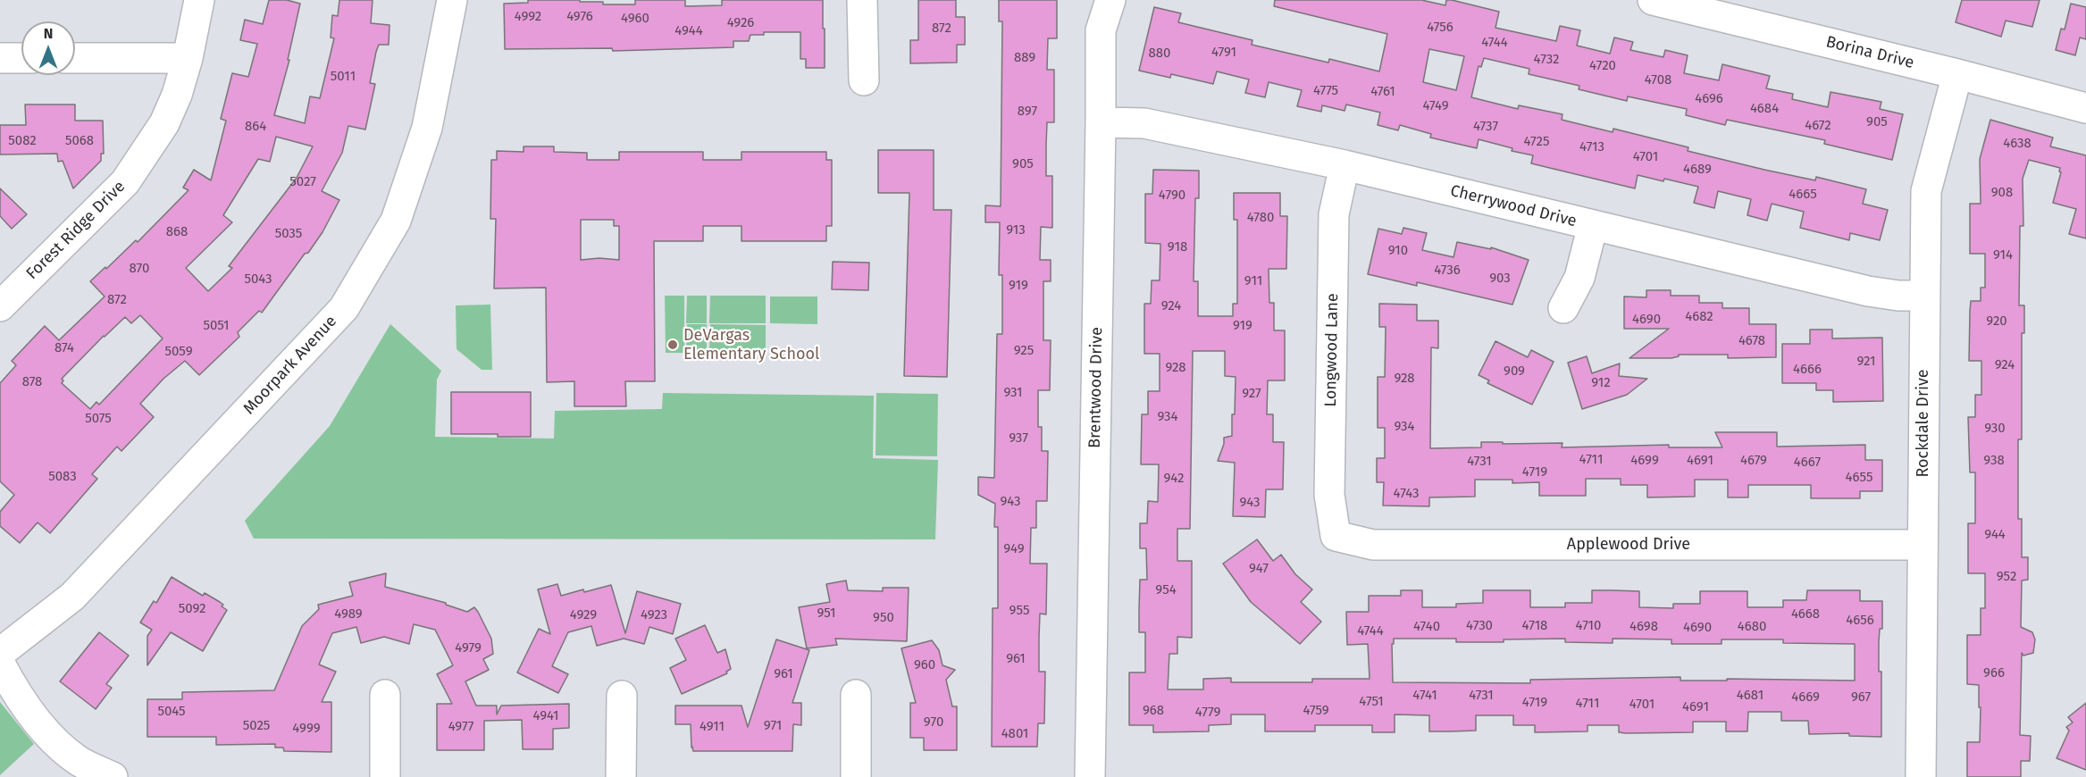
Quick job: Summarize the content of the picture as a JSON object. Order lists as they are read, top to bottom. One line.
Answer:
{"streets":{"street":["Borina Drive","Cherrywood Drive","Forest Ridge Drive","Longwood Lane","Moorpark Avenue","Brentwood Drive","Rockdale Drive","Applewood Drive"]},"crossings":[["Borina Drive","Rockdale Drive"],["Cherrywood Drive","Longwood Lane"],["Cherrywood Drive","Brentwood Drive"],["Cherrywood Drive","Rockdale Drive"],["Longwood Lane","Applewood Drive"],["Rockdale Drive","Applewood Drive"]],"places":["DeVargas Elementary School"],"house_numbers":["4992","4976","4960","4926","4756","872","4944","4744","4791","880","889","4732","4720","5011","4708","4775","4761","4696","4749","4684","897","905","4672","864","4737","5082","5068","4725","4638","4713","4701","905","4689","5027","908","4665","4790","4780","913","868","5035","918","910","914","870","4736","903","5043","911","919","872","924","4682","4690","920","5051","919","4678","874","925","5059","921","924","928","4666","909","928","878","912","931","927","934","5075","934","930","937","4711","4699","4691","4679","938","4731","4667","4719","5083","4655","942","4743","943","943","944","949","947","952","954","5092","955","951","4989","4668","4929","4923","950","4656","4730","4718","4710","4740","4698","4680","4690","4744","4979","961","960","966","961","4741","4731","4681","4669","967","4751","4719","4711","4701","4691","968","4759","5045","4779","4941","970","5025","971","4977","4911","4999","4801"],"north":"top"}
